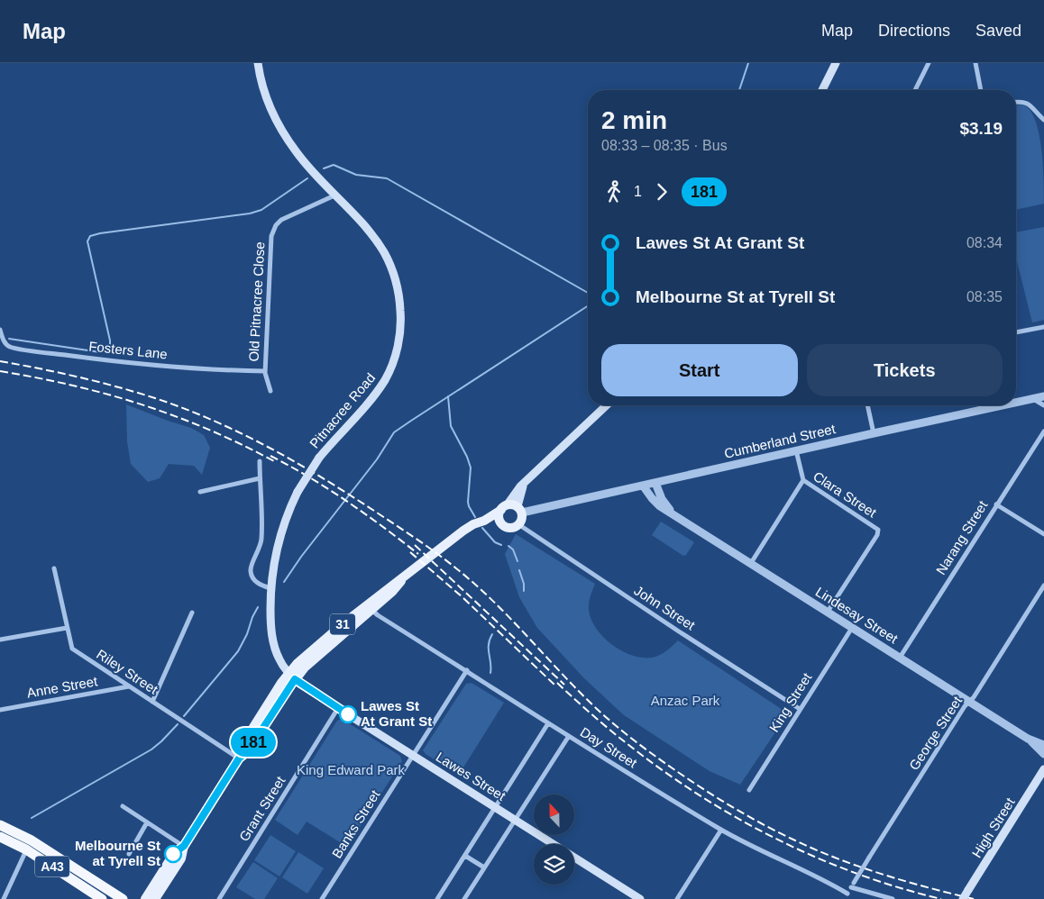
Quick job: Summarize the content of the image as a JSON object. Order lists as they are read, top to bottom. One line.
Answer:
{"streets":{"highway":["A43"],"main road":["Pitnacree Road","31","Lawes Street","High Street"],"street":["Old Pitnacree Close","Fosters Lane","Cumberland Street","Clara Street","Narang Street","John Street","Lindesay Street","Riley Street","Anne Street","King Street","George Street","Day Street","Grant Street","Banks Street"]},"crossings":[["Old Pitnacree Close","Fosters Lane"],["Old Pitnacree Close","Pitnacree Road"],["Pitnacree Road","31"],["Pitnacree Road","Lawes Street"],["Cumberland Street","Clara Street"],["Cumberland Street","John Street"],["Cumberland Street","Lindesay Street"],["Cumberland Street","31"],["Clara Street","Lindesay Street"],["Narang Street","Lindesay Street"],["John Street","31"],["John Street","King Street"],["Lindesay Street","King Street"],["Lindesay Street","George Street"],["31","Riley Street"],["31","Day Street"],["31","Lawes Street"],["Riley Street","Anne Street"],["George Street","Day Street"],["Day Street","Banks Street"],["Lawes Street","Grant Street"],["Lawes Street","Banks Street"]],"parks":["Anzac Park","King Edward Park"],"places":["Lawes St At Grant St","Melbourne St at Tyrell St"],"lines":["bus line 181"],"north":"top","page":{"header":"Map","nav":["Map","Directions","Saved"],"on_map":"181","heading":["2 min","08:33 – 08:35 · Bus","$3.19"],"legs":["1","181"],"list":[{"name":"Lawes St At Grant St","value":"08:34"},{"name":"Melbourne St at Tyrell St","value":"08:35"}],"buttons":["Start","Tickets"]}}
